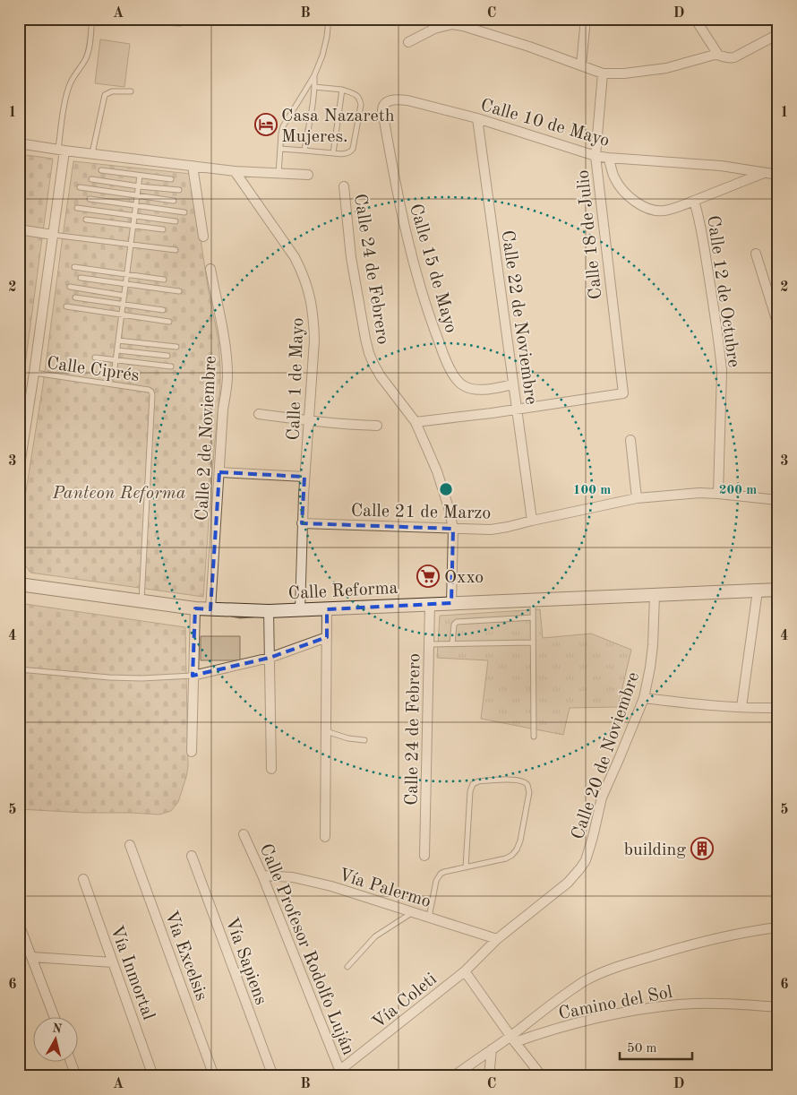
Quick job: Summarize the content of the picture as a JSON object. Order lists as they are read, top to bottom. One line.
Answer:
{"streets":{"street":["Calle 10 de Mayo","Calle 18 de Julio","Calle 15 de Mayo","Calle 24 de Febrero","Calle 12 de Octubre","Calle 22 de Noviembre","Calle 1 de Mayo","Calle 2 de Noviembre","Calle 21 de Marzo","Calle Reforma","Calle 20 de Noviembre","Vía Palermo","Calle Profesor Rodolfo Luján","Vía Excelsis","Vía Sapiens","Vía Inmortal","Vía Coleti","Camino del Sol"],"lane":["Calle Ciprés"]},"crossings":[["Calle 10 de Mayo","Calle 18 de Julio"],["Calle 10 de Mayo","Calle 15 de Mayo"],["Calle 10 de Mayo","Calle 12 de Octubre"],["Calle 10 de Mayo","Calle 22 de Noviembre"],["Calle 18 de Julio","Calle 22 de Noviembre"],["Calle 15 de Mayo","Calle 22 de Noviembre"],["Calle 24 de Febrero","Calle 21 de Marzo"],["Calle 24 de Febrero","Calle Reforma"],["Calle 12 de Octubre","Calle 21 de Marzo"],["Calle 22 de Noviembre","Calle 21 de Marzo"],["Calle Ciprés","Calle Reforma"],["Calle 1 de Mayo","Calle 21 de Marzo"],["Calle 1 de Mayo","Calle Reforma"],["Calle 2 de Noviembre","Calle Reforma"],["Calle Reforma","Calle 20 de Noviembre"],["Calle 20 de Noviembre","Vía Palermo"],["Calle 20 de Noviembre","Vía Coleti"],["Vía Palermo","Calle Profesor Rodolfo Luján"],["Calle Profesor Rodolfo Luján","Vía Coleti"]],"parks":["Panteon Reforma"],"places":{"hotel":["Casa Nazareth Mujeres."],"supermarket":["Oxxo"],"building":["building"]},"scale_bar":"50 m","north":"top","grid":{"columns":["A","B","C","D"],"rows":["1","2","3","4","5","6"]},"rings":["100 m","200 m"]}
